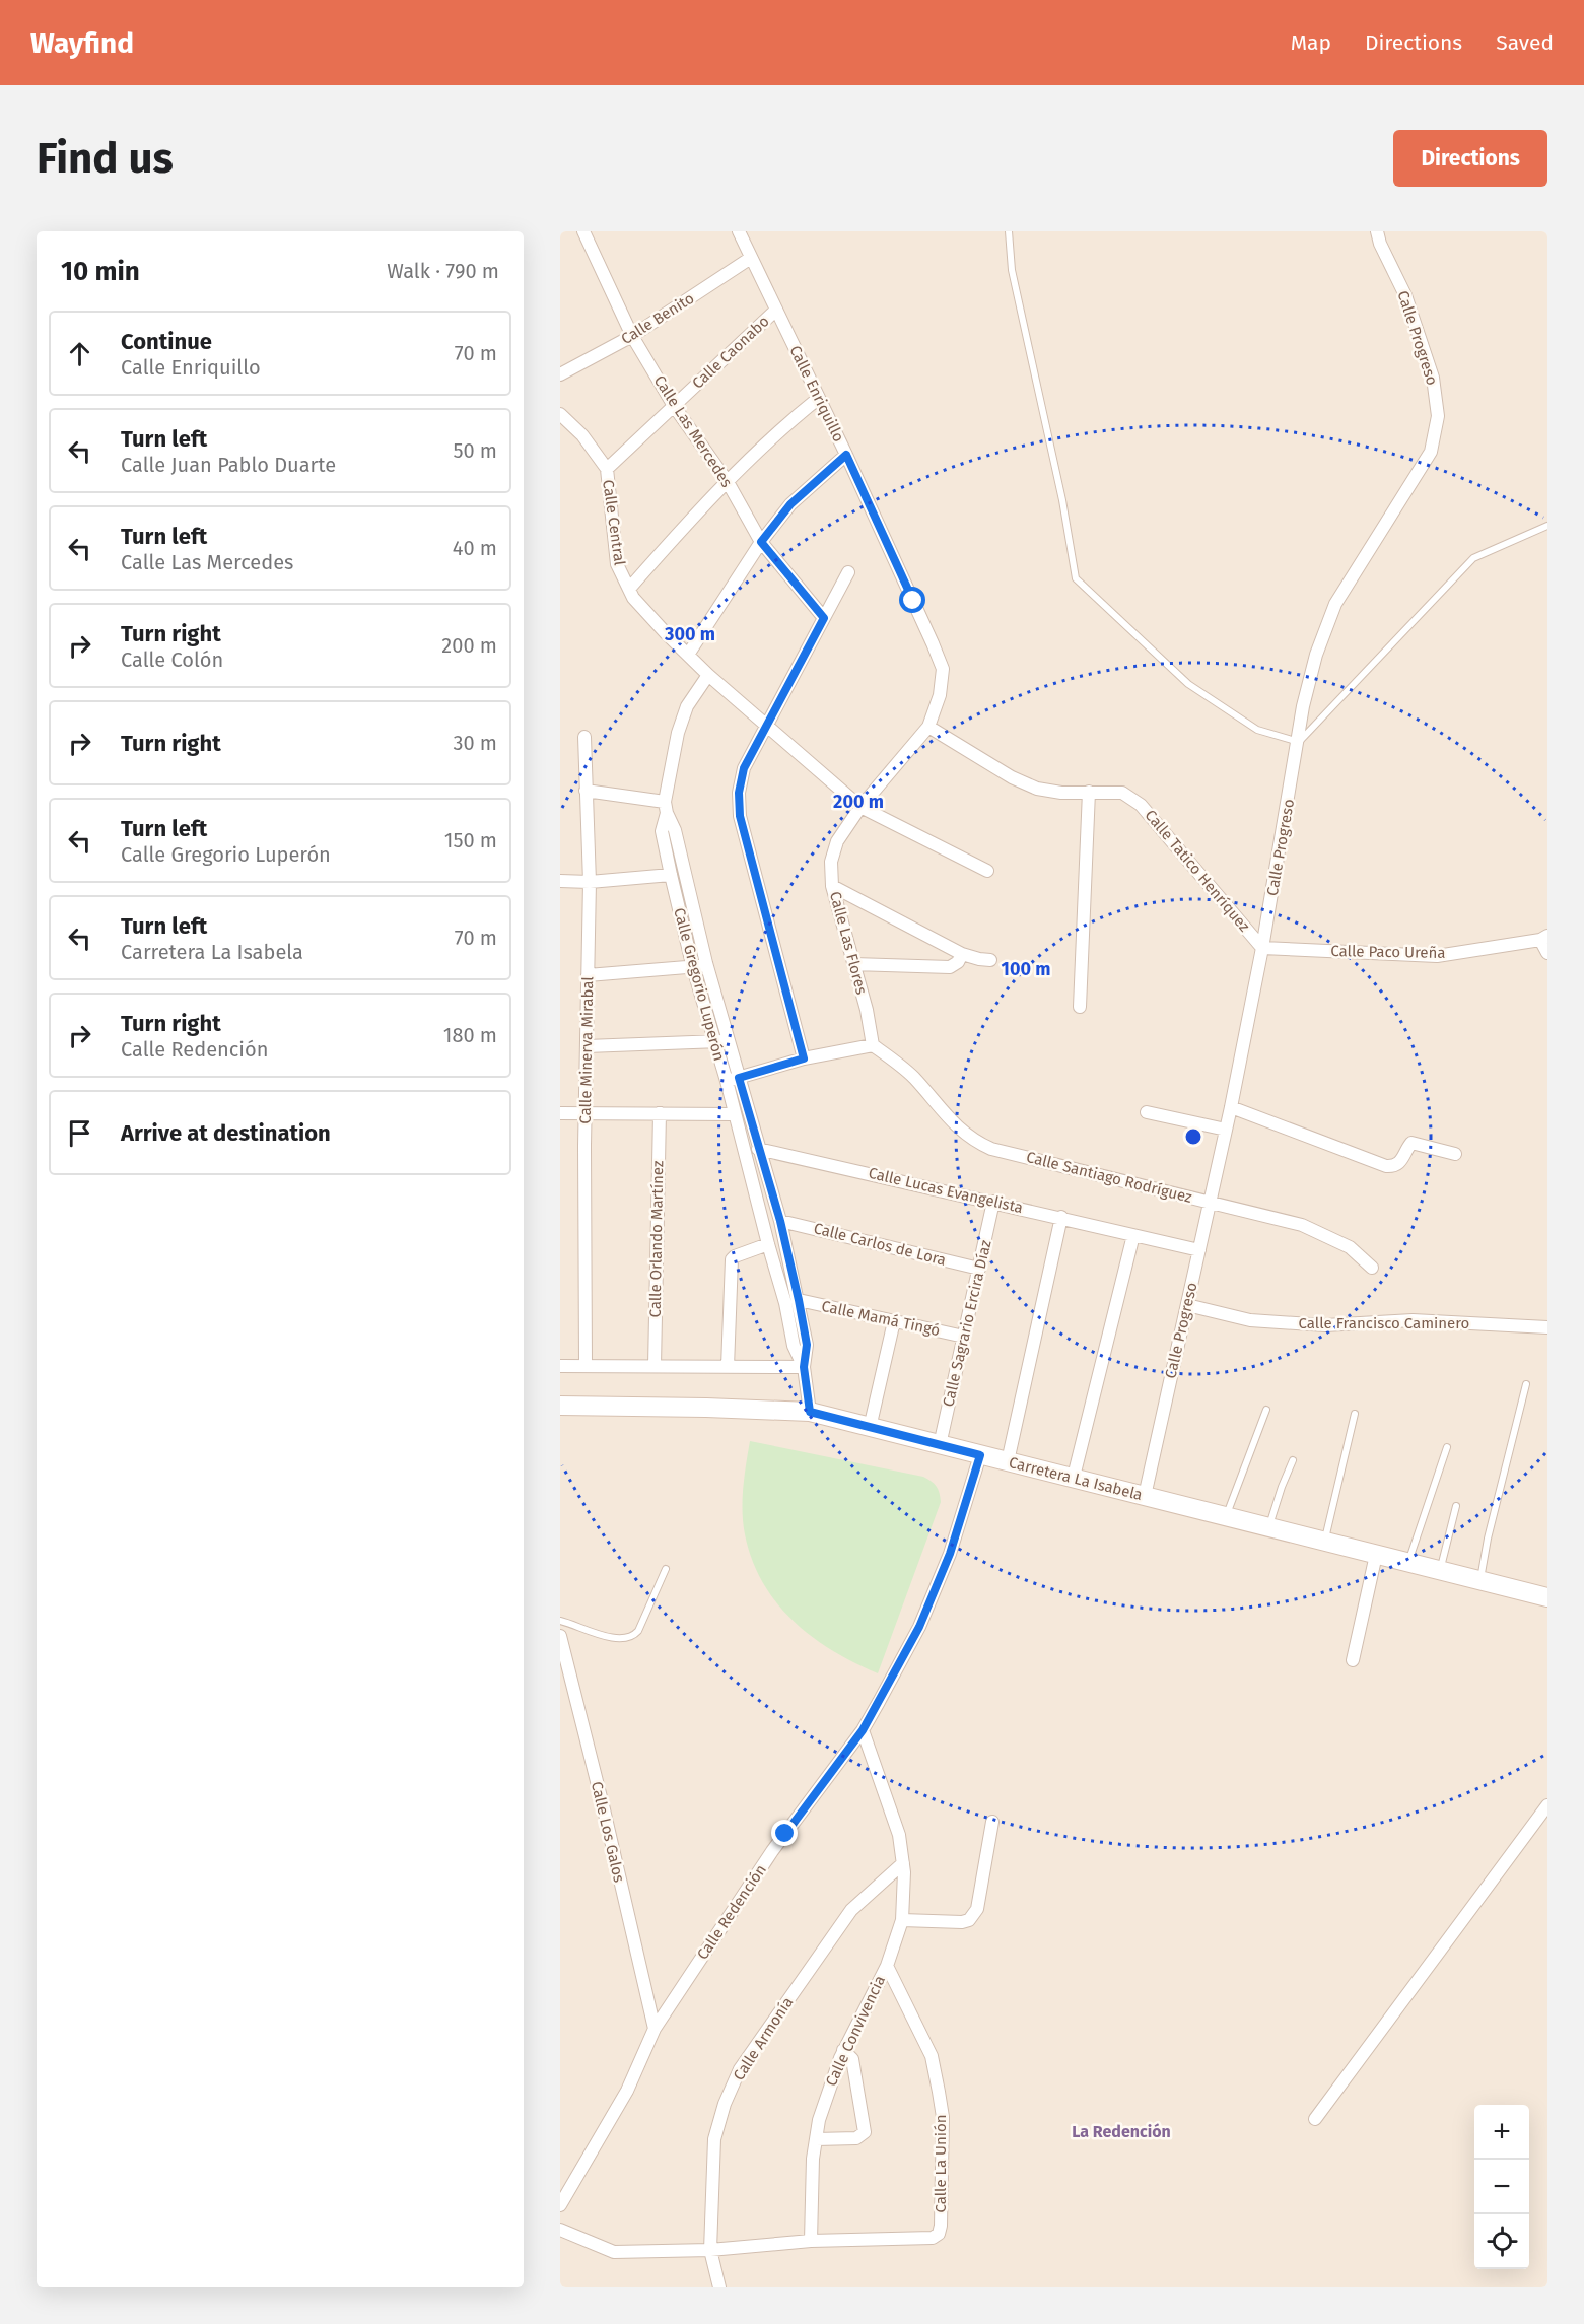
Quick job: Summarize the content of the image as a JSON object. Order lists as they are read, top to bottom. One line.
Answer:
{"streets":{"main road":["Carretera La Isabela"],"street":["Calle Benito","Calle Progreso","Calle Caonabo","Calle Enriquillo","Calle Las Mercedes","Calle Central","Calle Tatico Henríquez","Calle Las Flores","Calle Paco Ureña","Calle Gregorio Luperón","Calle Minerva Mirabal","Calle Santiago Rodríguez","Calle Lucas Evangelista","Calle Orlando Martínez","Calle Carlos de Lora","Calle Mamá Tingó","Calle Sagrario Ercira Díaz","Calle Francisco Caminero","Calle Los Galos","Calle Redención","Calle Convivencia","Calle Armonía","Calle La Unión"]},"crossings":[["Calle Benito","Calle Enriquillo"],["Calle Benito","Calle Las Mercedes"],["Calle Progreso","Calle Tatico Henríquez"],["Calle Progreso","Calle Paco Ureña"],["Calle Progreso","Calle Santiago Rodríguez"],["Calle Progreso","Calle Lucas Evangelista"],["Calle Progreso","Calle Francisco Caminero"],["Calle Progreso","Carretera La Isabela"],["Calle Caonabo","Calle Enriquillo"],["Calle Caonabo","Calle Las Mercedes"],["Calle Caonabo","Calle Central"],["Calle Enriquillo","Calle Tatico Henríquez"],["Calle Enriquillo","Calle Las Flores"],["Calle Central","Calle Las Flores"],["Calle Central","Calle Gregorio Luperón"],["Calle Tatico Henríquez","Calle Las Flores"],["Calle Tatico Henríquez","Calle Paco Ureña"],["Calle Las Flores","Calle Santiago Rodríguez"],["Calle Gregorio Luperón","Calle Lucas Evangelista"],["Calle Gregorio Luperón","Calle Carlos de Lora"],["Calle Gregorio Luperón","Calle Mamá Tingó"],["Calle Gregorio Luperón","Carretera La Isabela"],["Calle Lucas Evangelista","Calle Sagrario Ercira Díaz"],["Calle Carlos de Lora","Calle Sagrario Ercira Díaz"],["Calle Mamá Tingó","Calle Sagrario Ercira Díaz"],["Calle Sagrario Ercira Díaz","Carretera La Isabela"],["Carretera La Isabela","Calle Redención"],["Calle Los Galos","Calle Redención"],["Calle Convivencia","Calle La Unión"],["Calle Armonía","Calle La Unión"]],"districts":["La Redención"],"page":{"header":"Wayfind","nav":["Map","Directions","Saved"],"buttons":"Directions","title":"Find us","heading":["10 min","Walk · 790 m"],"list":[["Continue","Calle Enriquillo","70 m"],["Turn left","Calle Juan Pablo Duarte","50 m"],["Turn left","Calle Las Mercedes","40 m"],["Turn right","Calle Colón","200 m"],["Turn right","30 m"],["Turn left","Calle Gregorio Luperón","150 m"],["Turn left","Carretera La Isabela","70 m"],["Turn right","Calle Redención","180 m"],"Arrive at destination"],"map_buttons":["+","−"]},"rings":["300 m","200 m","100 m"]}
